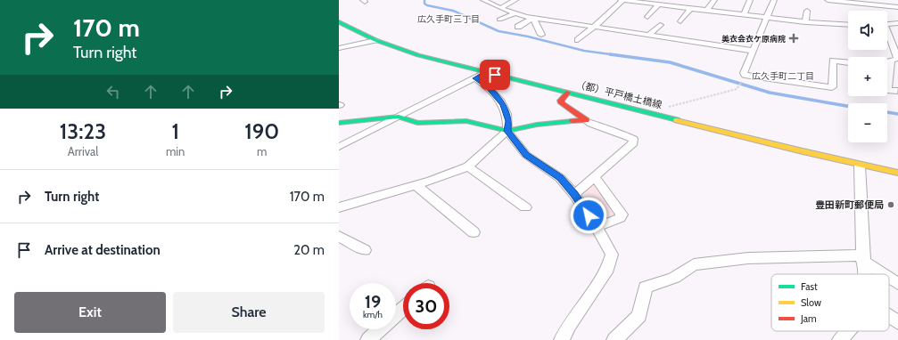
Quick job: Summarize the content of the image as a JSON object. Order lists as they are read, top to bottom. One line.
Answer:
{"streets":{"street":["（都）平戸橋土橋線"]},"districts":["広久手町三丁目","広久手町二丁目"],"places":{"health":["美衣会衣ケ原病院"],"other":["豊田新町郵便局"]},"legend":["Fast","Slow","Jam"],"page":{"turn":["170 m","Turn right"],"map_buttons":["+","−"],"eta":["13:23","Arrival","1","min","190","m"],"list":[{"name":"Turn right","value":"170 m"},{"name":"Arrive at destination","value":"20 m"}],"speed":"19 km/h","limit":"30","buttons":["Exit","Share"]}}
